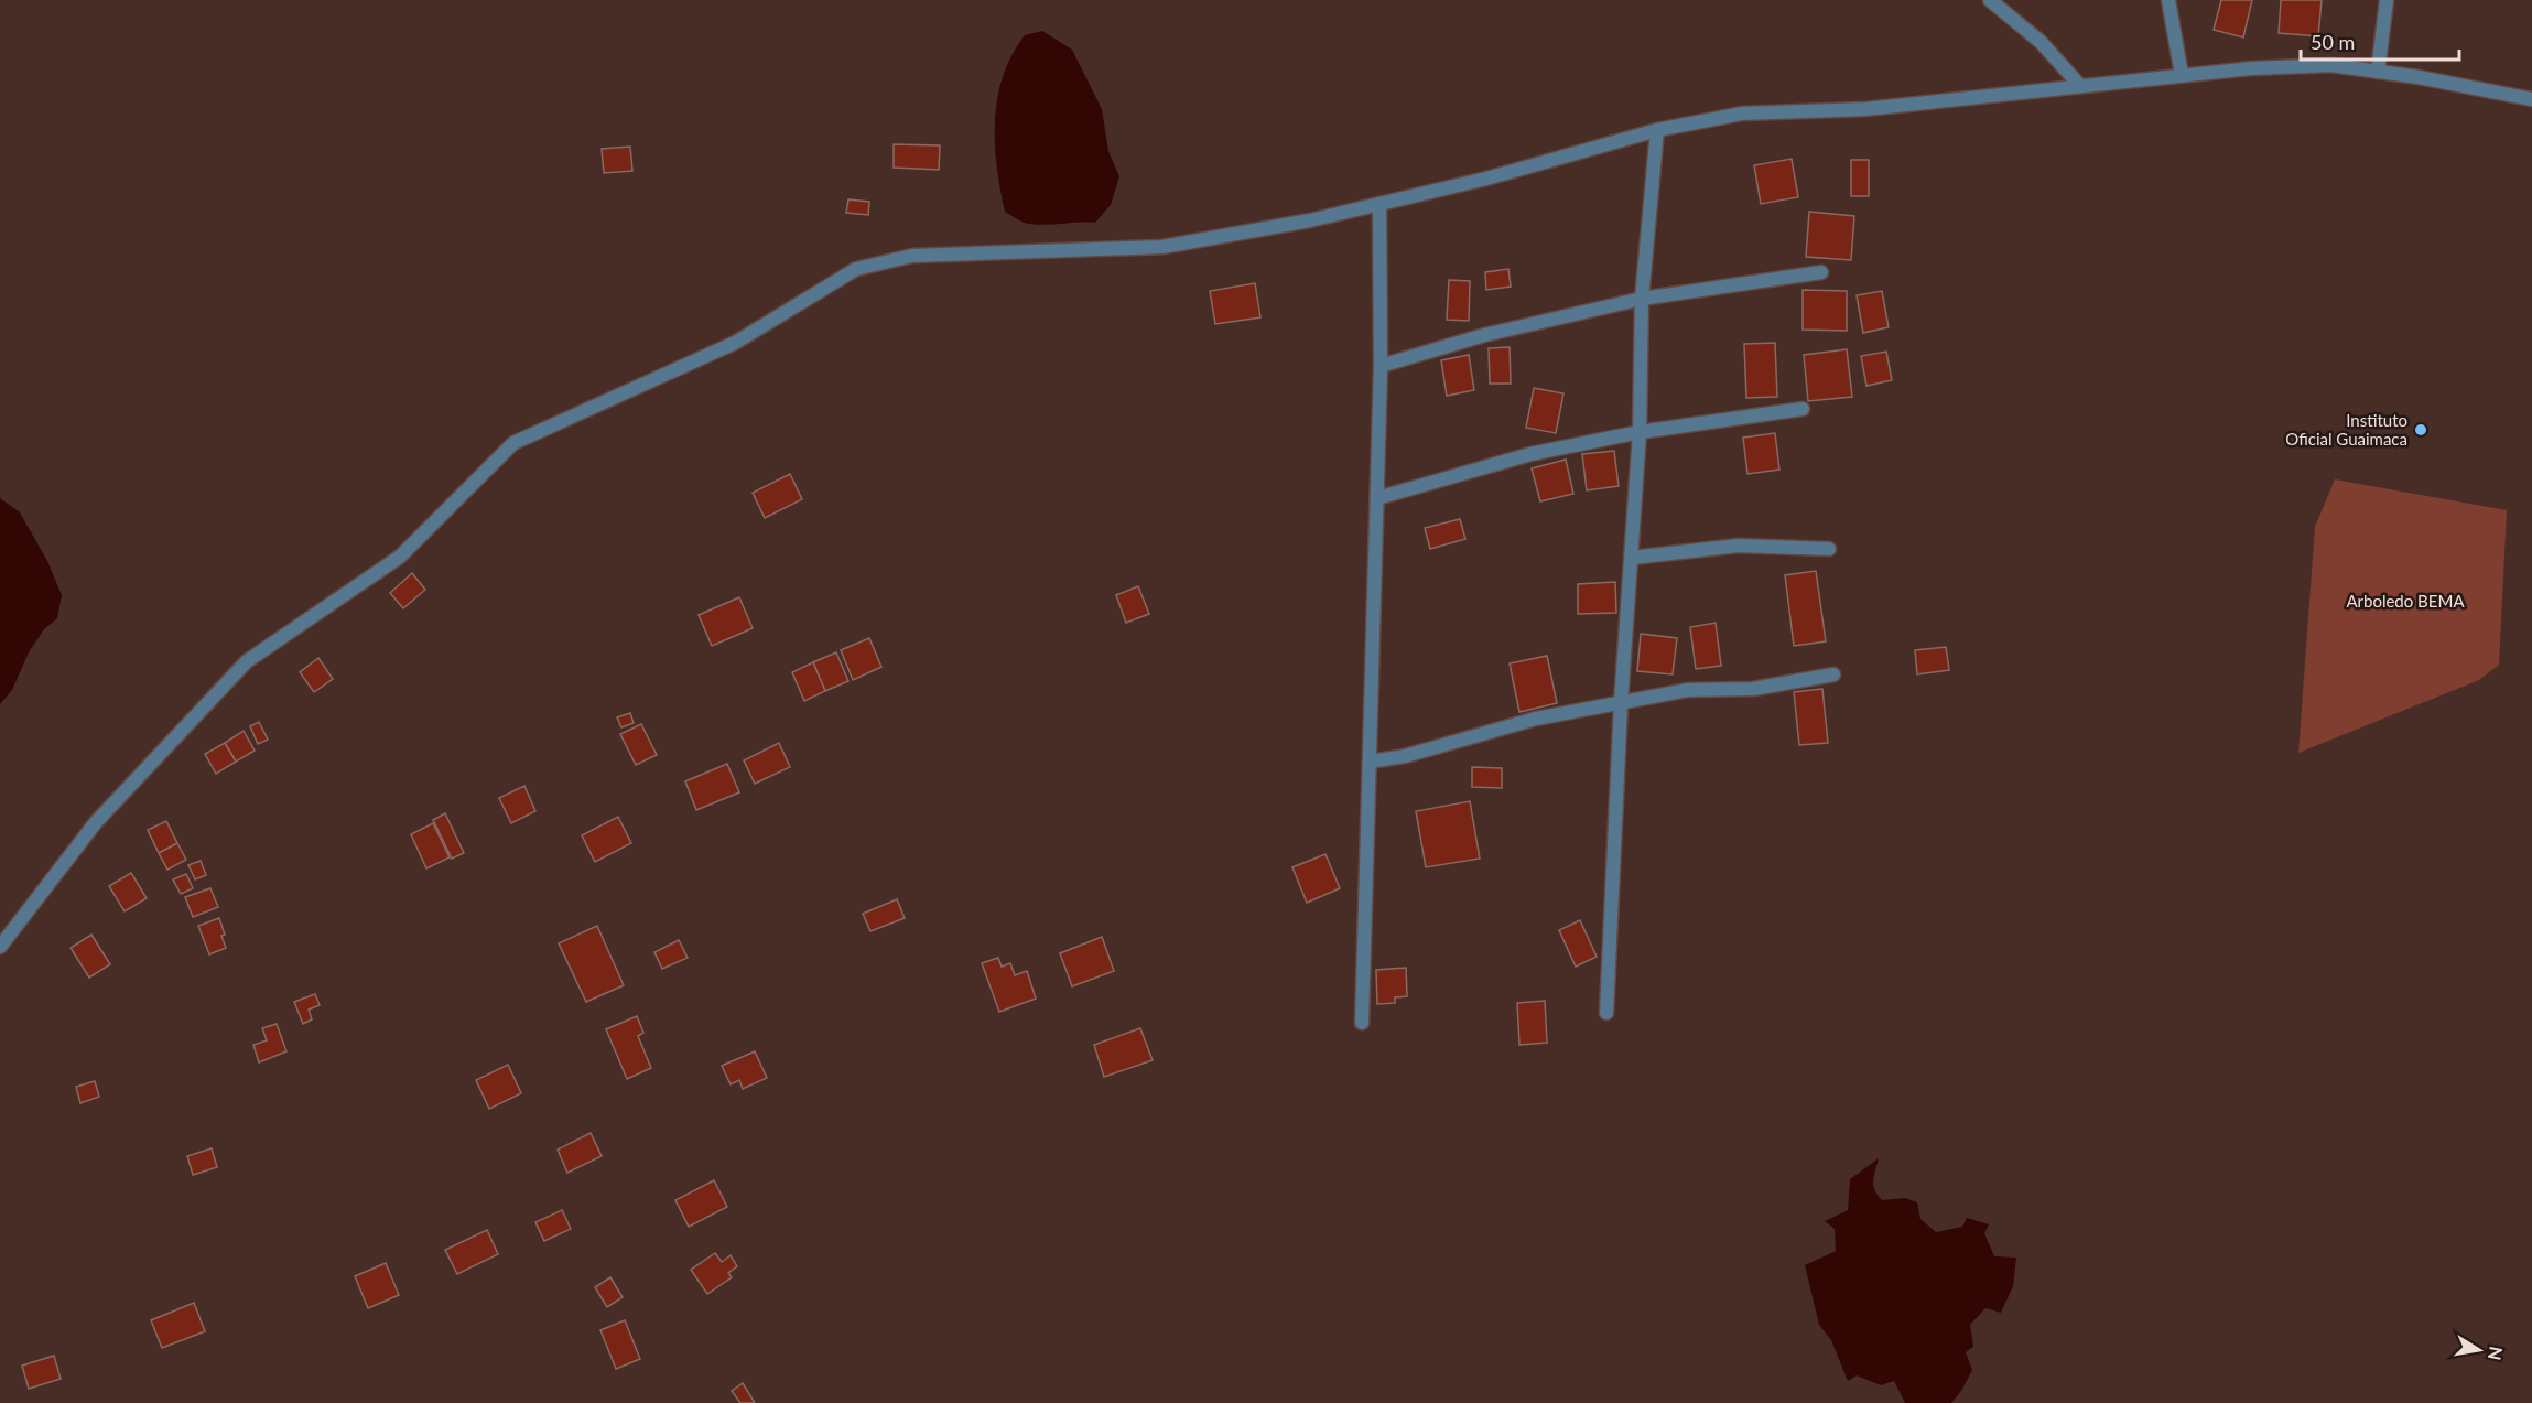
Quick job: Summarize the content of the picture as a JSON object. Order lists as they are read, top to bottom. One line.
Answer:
{"parks":["Arboledo BEMA"],"places":["Instituto Oficial Guaimaca"],"scale_bar":"50 m","north":"right"}
